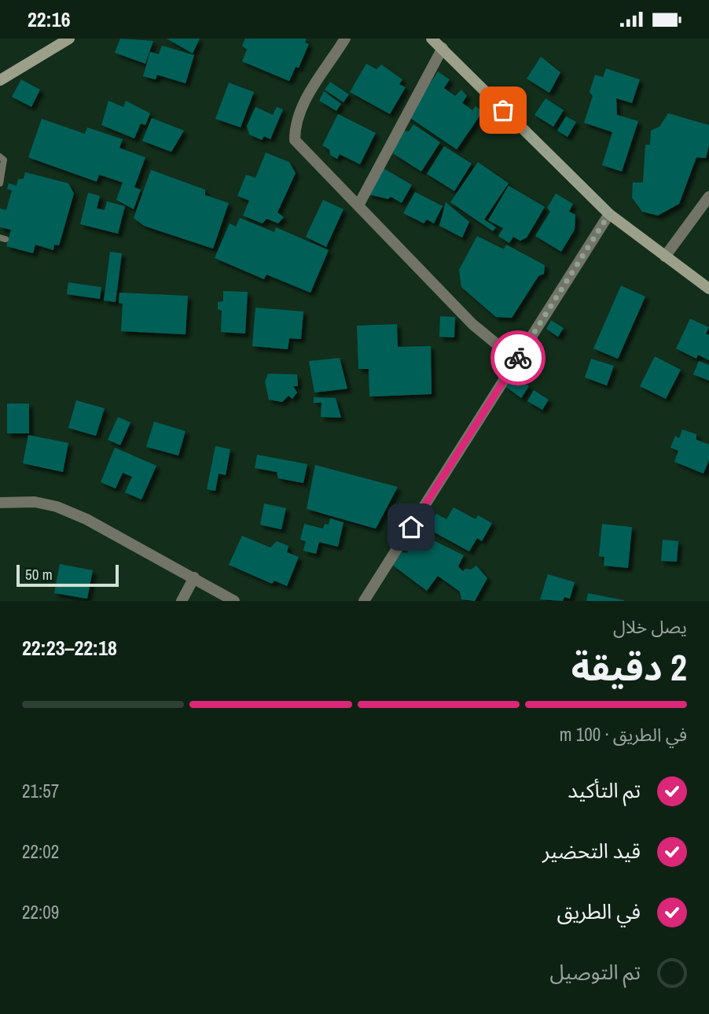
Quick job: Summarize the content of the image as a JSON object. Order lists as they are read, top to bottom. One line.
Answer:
{"scale_bar":"50 m","page":{"status":"22:16","scale":"50 m","heading":["2 دقيقة","يصل خلال","22:18–22:23"],"bar":"في الطريق · 100 m","list":[["تم التأكيد","21:57"],["قيد التحضير","22:02"],["في الطريق","22:09"],"تم التوصيل"]}}
